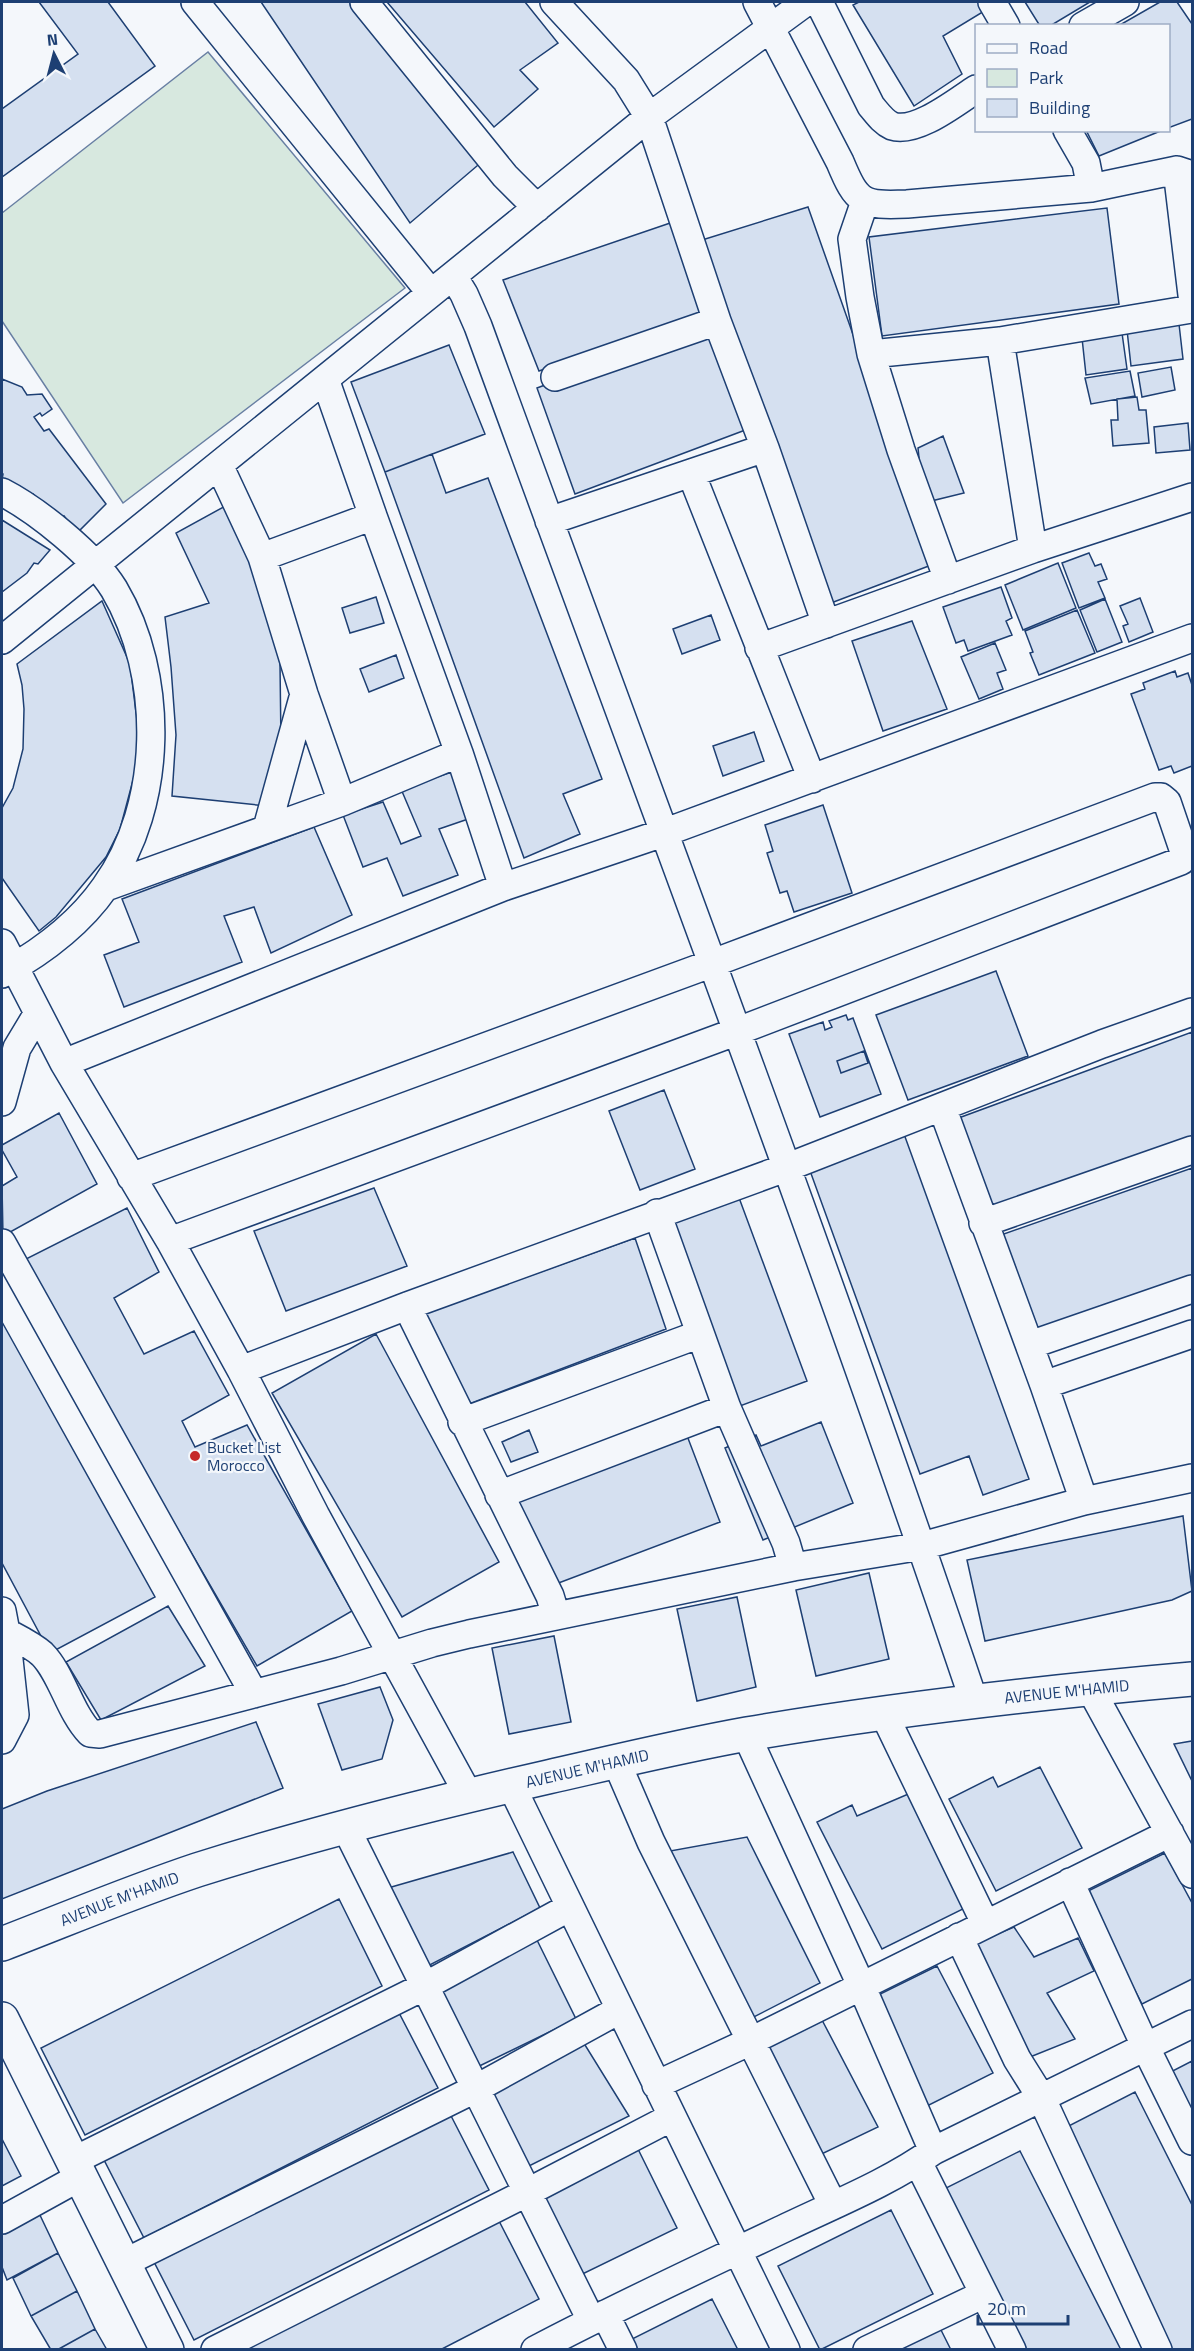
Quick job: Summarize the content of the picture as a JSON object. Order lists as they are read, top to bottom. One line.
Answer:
{"streets":{"street":["AVENUE M'HAMID"]},"places":["Bucket List Morocco"],"legend":["Road","Park","Building"],"scale_bar":"20 m","north":"top"}
